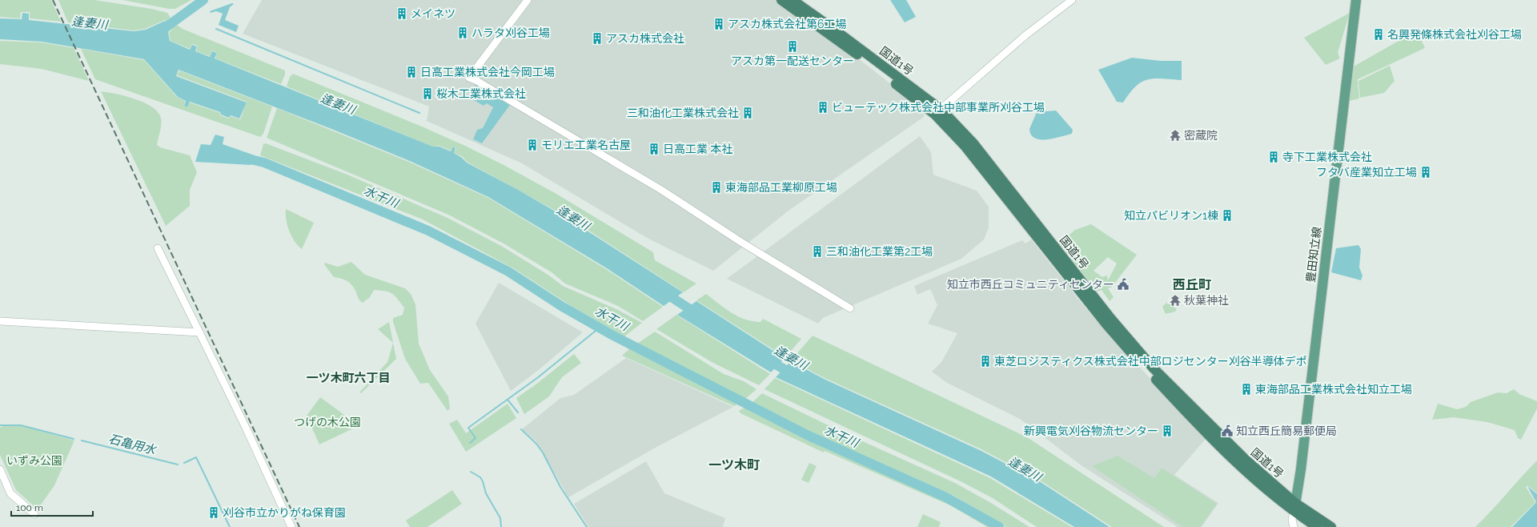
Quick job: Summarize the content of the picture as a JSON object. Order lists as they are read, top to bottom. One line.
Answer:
{"streets":{"highway":["国道1号"],"main road":["豊田知立線"]},"crossings":[["国道1号","豊田知立線"]],"districts":["西丘町","一ツ木町六丁目","一ツ木町"],"water":["逢妻川","水干川","石亀用水"],"parks":["つげの木公園","いずみ公園"],"places":{"building":["メイネツ","アスカ株式会社第6工場","ハラタ刈谷工場","名興発條株式会社刈谷工場","アスカ株式会社","アスカ第一配送センター","日高工業株式会社今岡工場","桜木工業株式会社","ビューテック株式会社中部事業所刈谷工場","三和油化工業株式会社","モリエ工業名古屋","日高工業 本社","寺下工業株式会社","フタバ産業知立工場","東海部品工業柳原工場","知立パビリオン1棟","三和油化工業第2工場","東芝ロジスティクス株式会社中部ロジセンター刈谷半導体デポ","東海部品工業株式会社知立工場","新興電気刈谷物流センター","刈谷市立かりがね保育園"],"temple":["密蔵院","秋葉神社"],"public building":["知立市西丘コミュニティセンター","知立西丘簡易郵便局"]},"scale_bar":"100 m"}
